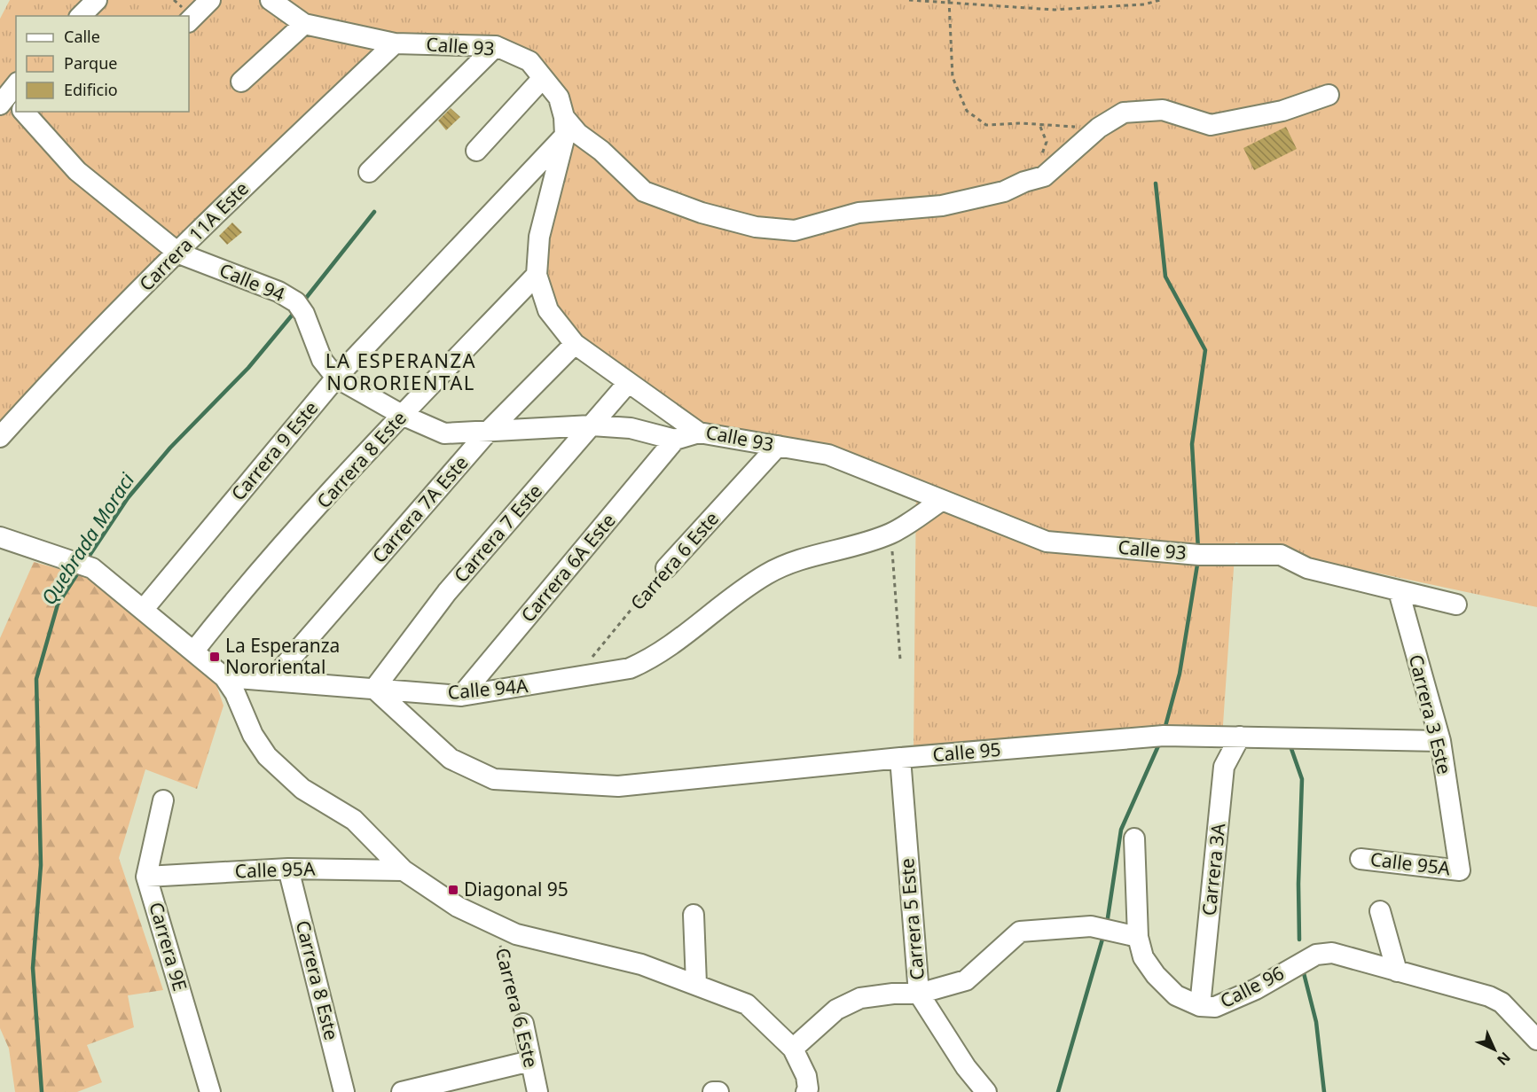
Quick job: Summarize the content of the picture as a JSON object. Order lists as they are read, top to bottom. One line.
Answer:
{"streets":{"street":["Calle 93","Carrera 11A Este","Calle 94","Carrera 9 Este","Carrera 8 Este","Carrera 7A Este","Carrera 7 Este","Carrera 6 Este","Carrera 6A Este","Calle 94A","Carrera 3 Este","Calle 95","Calle 95A","Carrera 3A","Carrera 5 Este","Carrera 9E","Calle 96"]},"crossings":[["Calle 93","Carrera 11A Este"],["Calle 93","Carrera 9 Este"],["Calle 93","Carrera 8 Este"],["Calle 93","Carrera 7A Este"],["Calle 93","Carrera 7 Este"],["Calle 93","Carrera 6 Este"],["Calle 93","Calle 94A"],["Calle 93","Carrera 3 Este"],["Carrera 11A Este","Calle 94"],["Calle 94","Carrera 9 Este"],["Calle 94","Carrera 8 Este"],["Calle 94","Carrera 7A Este"],["Calle 94","Carrera 7 Este"],["Calle 94","Carrera 6A Este"],["Carrera 8 Este","Calle 95A"],["Carrera 7A Este","Calle 94A"],["Carrera 7 Este","Calle 94A"],["Carrera 7 Este","Calle 95"],["Carrera 6 Este","Calle 94A"],["Carrera 6A Este","Calle 94A"],["Calle 94A","Calle 95"],["Carrera 3 Este","Calle 95"],["Carrera 3 Este","Calle 95A"],["Calle 95","Carrera 3A"],["Calle 95","Carrera 5 Este"],["Calle 95A","Carrera 9E"],["Carrera 3A","Calle 96"]],"districts":["LA ESPERANZA NORORIENTAL"],"water":["Quebrada Moraci"],"places":{"transit":["La Esperanza Nororiental","Diagonal 95"]},"legend":["Calle","Parque","Edificio"],"north":"bottom right"}
